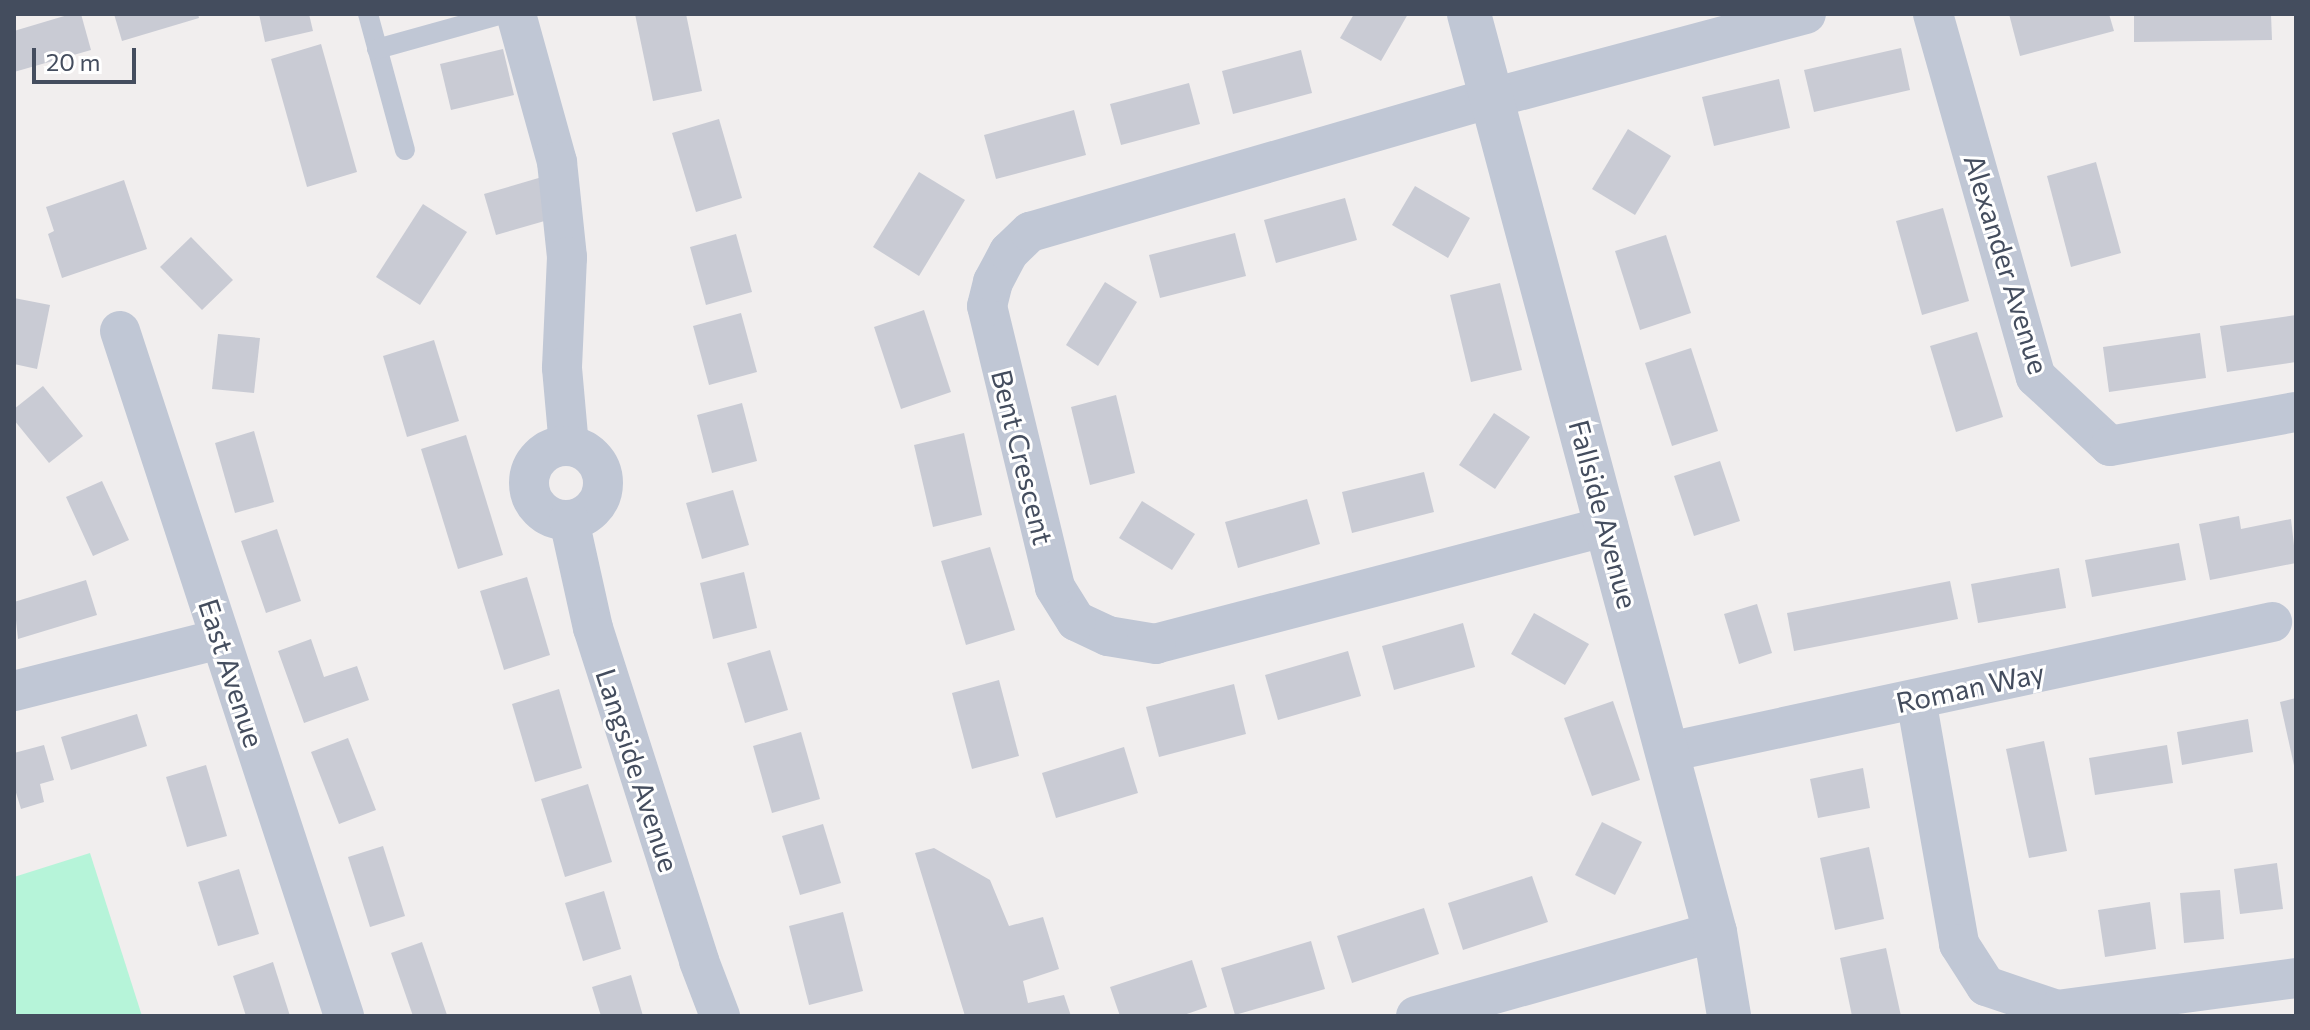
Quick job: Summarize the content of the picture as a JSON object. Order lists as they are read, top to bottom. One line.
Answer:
{"streets":{"street":["Alexander Avenue","Bent Crescent","Fallside Avenue","East Avenue","Roman Way","Langside Avenue"]},"crossings":[["Bent Crescent","Fallside Avenue"],["Fallside Avenue","Roman Way"]],"scale_bar":"20 m"}
